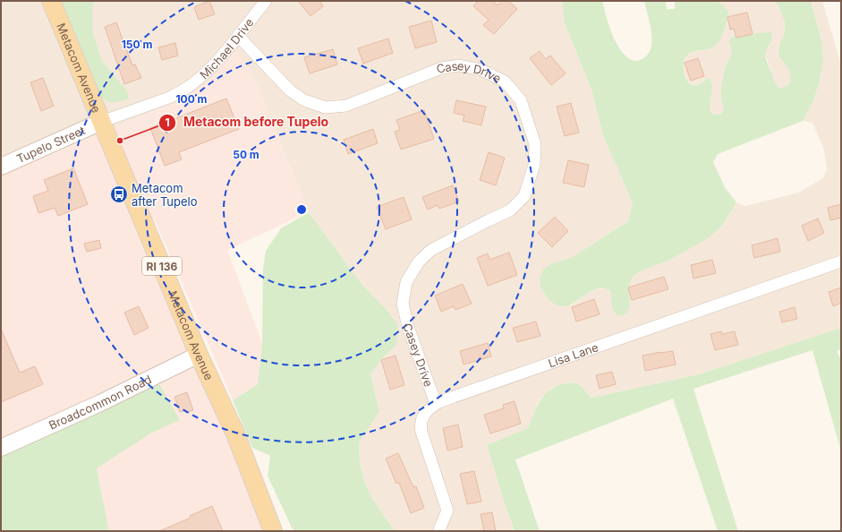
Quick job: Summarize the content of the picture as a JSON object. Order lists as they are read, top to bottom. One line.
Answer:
{"streets":{"main road":["Metacom Avenue","RI 136"],"street":["Michael Drive","Casey Drive","Tupelo Street","Lisa Lane","Broadcommon Road"]},"crossings":[["Michael Drive","Metacom Avenue"],["Michael Drive","Casey Drive"],["Michael Drive","Tupelo Street"],["Metacom Avenue","Tupelo Street"],["Metacom Avenue","Broadcommon Road"],["Casey Drive","Lisa Lane"]],"places":{"other":["Metacom before Tupelo"],"bus stop":["Metacom after Tupelo"]},"rings":["150 m","100 m","50 m"]}
